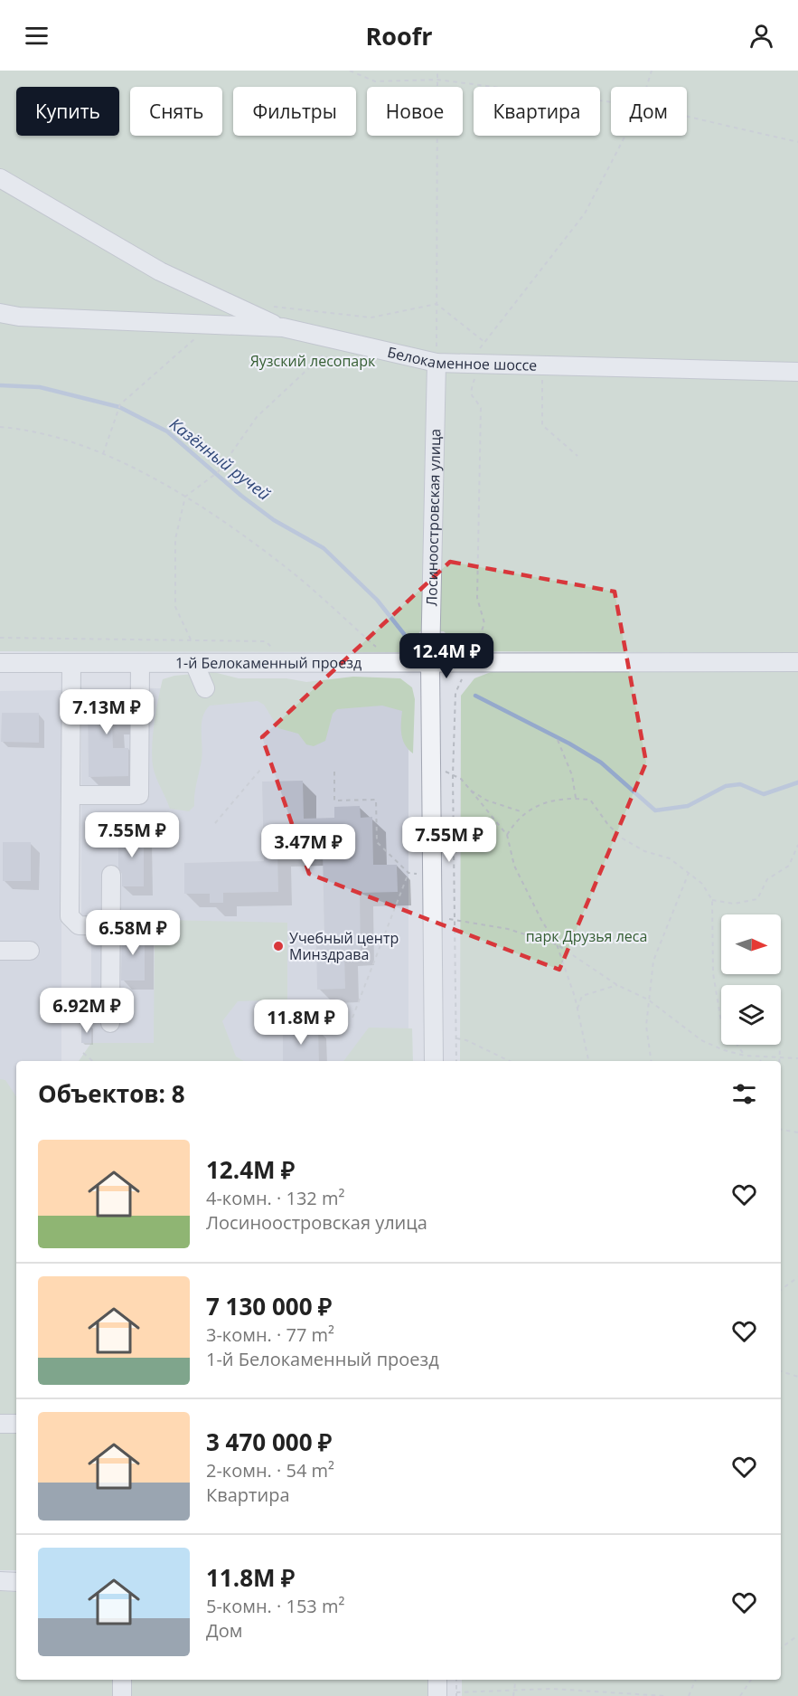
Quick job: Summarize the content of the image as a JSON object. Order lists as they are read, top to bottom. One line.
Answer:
{"streets":{"street":["Белокаменное шоссе","Лосиноостровская улица","1-й Белокаменный проезд"]},"crossings":[["Белокаменное шоссе","Лосиноостровская улица"],["Лосиноостровская улица","1-й Белокаменный проезд"]],"water":["Казённый ручей"],"parks":["Яузский лесопарк","парк Друзья леса"],"places":["Учебный центр Минздрава"],"north":"right","page":{"header":"Roofr","chip":["Купить","Снять","Фильтры","Новое","Квартира","Дом"],"price":["12.4M ₽","7.13M ₽","7.55M ₽","7.55M ₽","3.47M ₽","6.58M ₽","6.92M ₽","11.8M ₽"],"heading":"Объектов: 8","list":[{"name":"12.4M ₽","note":"4-комн. · 132 m² · Лосиноостровская улица"},{"name":"7 130 000 ₽","note":"3-комн. · 77 m² · 1-й Белокаменный проезд"},{"name":"3 470 000 ₽","note":"2-комн. · 54 m² · Квартира"},{"name":"11.8M ₽","note":"5-комн. · 153 m² · Дом"}]}}
